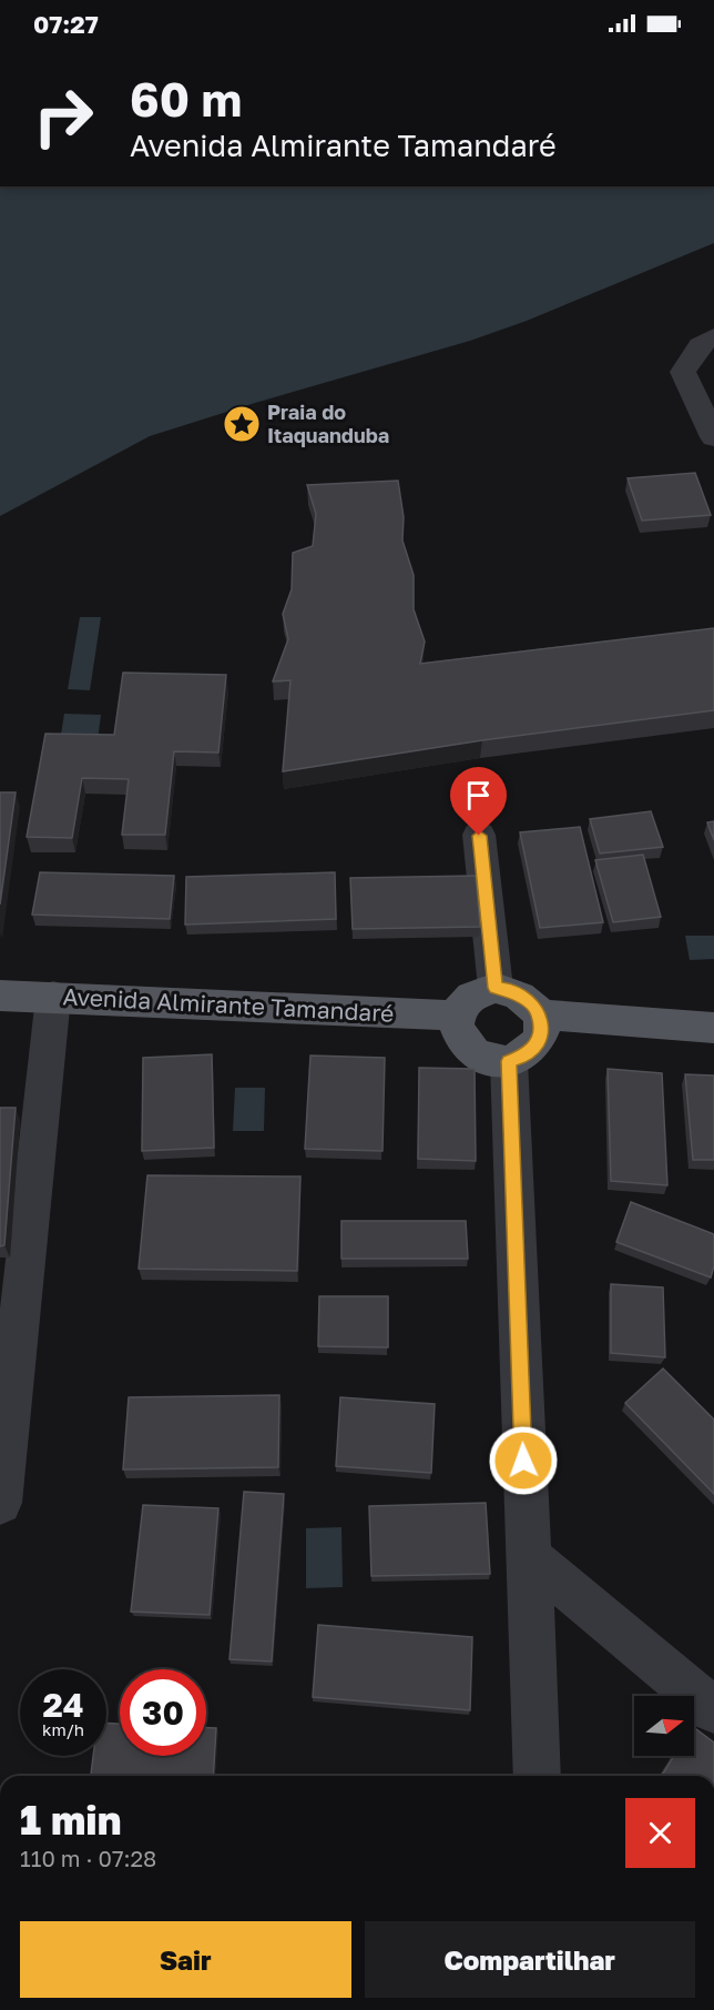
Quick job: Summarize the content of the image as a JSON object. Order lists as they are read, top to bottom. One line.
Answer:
{"streets":{"main road":["Avenida Almirante Tamandaré"]},"places":{"place":["Praia do Itaquanduba"]},"north":"right","page":{"status":"07:27","turn":["60 m","Avenida Almirante Tamandaré"],"speed":"24 km/h","limit":"30","heading":["1 min","110 m · 07:28"],"buttons":["Sair","Compartilhar"]}}
